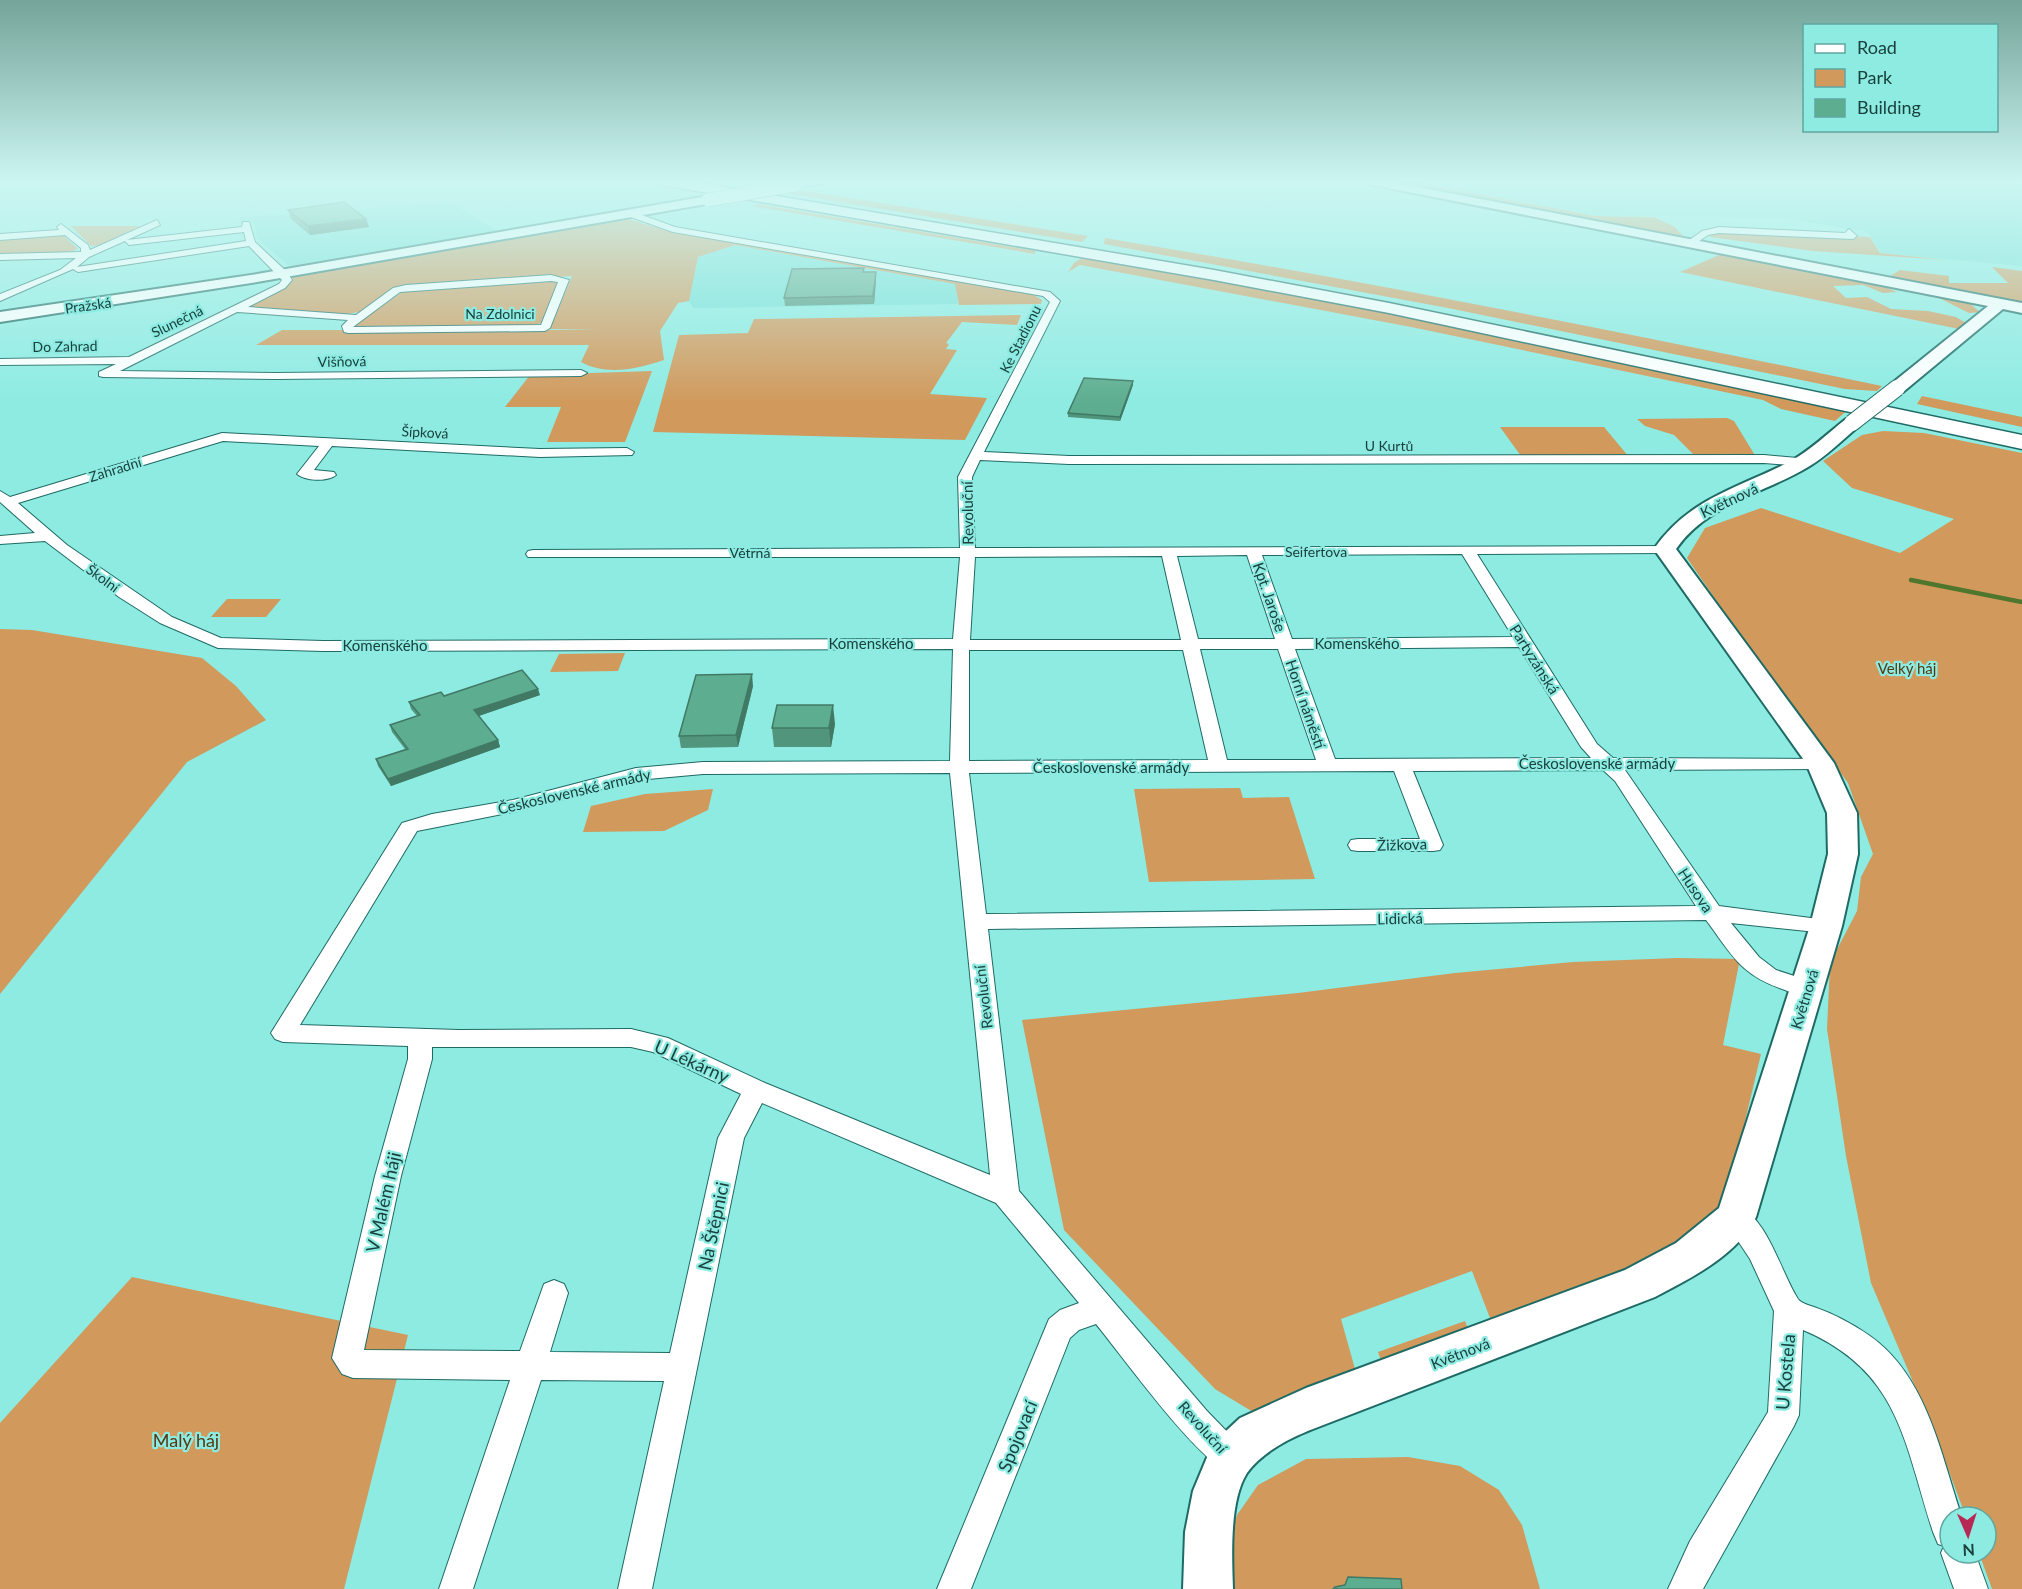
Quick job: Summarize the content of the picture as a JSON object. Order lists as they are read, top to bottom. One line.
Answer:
{"streets":{"street":["Pražská","Na Zdolnici","Slunečná","Ke Stadionu","Do Zahrad","Višňová","Šípková","U Kurtů","Zahradní","Květnová","Revoluční","Seifertova","Větrná","Školní","Kpt. Jaroše","Komenského","Partyzánská","Horní náměstí","Československé armády","Žižkova","Husova","Lidická","U Lékárny","V Malém háji","Na Štěpnici","U Kostela","Spojovací"]},"crossings":[["Pražská","Slunečná"],["Slunečná","Do Zahrad"],["Slunečná","Višňová"],["Ke Stadionu","U Kurtů"],["Ke Stadionu","Revoluční"],["Šípková","Zahradní"],["U Kurtů","Květnová"],["U Kurtů","Revoluční"],["Zahradní","Školní"],["Květnová","Revoluční"],["Květnová","Seifertova"],["Květnová","Československé armády"],["Květnová","Husova"],["Květnová","Lidická"],["Květnová","U Kostela"],["Revoluční","Seifertova"],["Revoluční","Větrná"],["Revoluční","Komenského"],["Revoluční","Československé armády"],["Revoluční","Lidická"],["Revoluční","U Lékárny"],["Revoluční","Spojovací"],["Seifertova","Větrná"],["Seifertova","Kpt. Jaroše"],["Seifertova","Partyzánská"],["Školní","Komenského"],["Kpt. Jaroše","Komenského"],["Kpt. Jaroše","Horní náměstí"],["Komenského","Partyzánská"],["Komenského","Horní náměstí"],["Partyzánská","Československé armády"],["Partyzánská","Husova"],["Horní náměstí","Československé armády"],["Československé armády","Žižkova"],["Československé armády","Husova"],["Československé armády","U Lékárny"],["Husova","Lidická"],["U Lékárny","V Malém háji"],["U Lékárny","Na Štěpnici"]],"parks":["Velký háj","Malý háj"],"legend":["Road","Park","Building"],"north":"bottom"}
